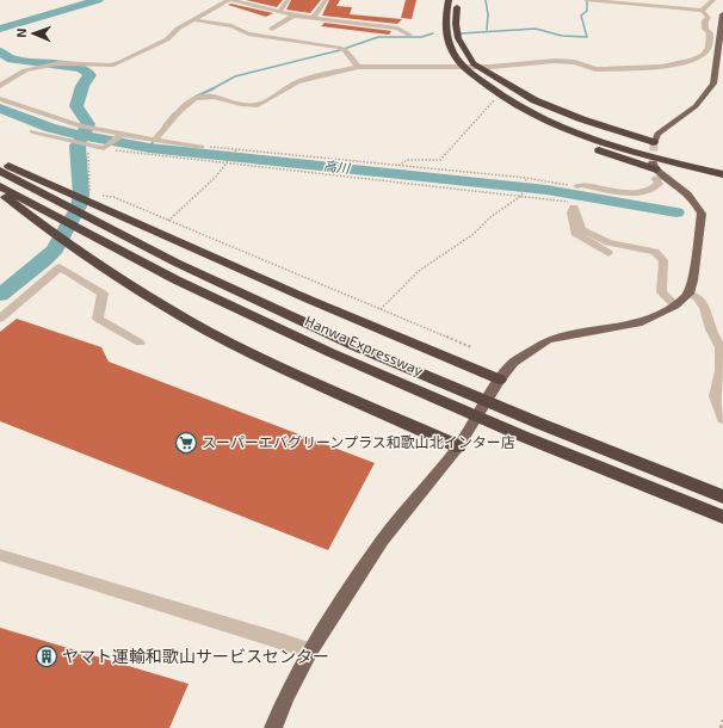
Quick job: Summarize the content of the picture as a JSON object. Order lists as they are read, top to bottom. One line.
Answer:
{"streets":{"highway":["Hanwa Expressway"]},"water":["高川"],"places":{"supermarket":["スーパーエバグリーンプラス和歌山北インター店"],"building":["ヤマト運輸和歌山サービスセンター"]},"north":"left"}
